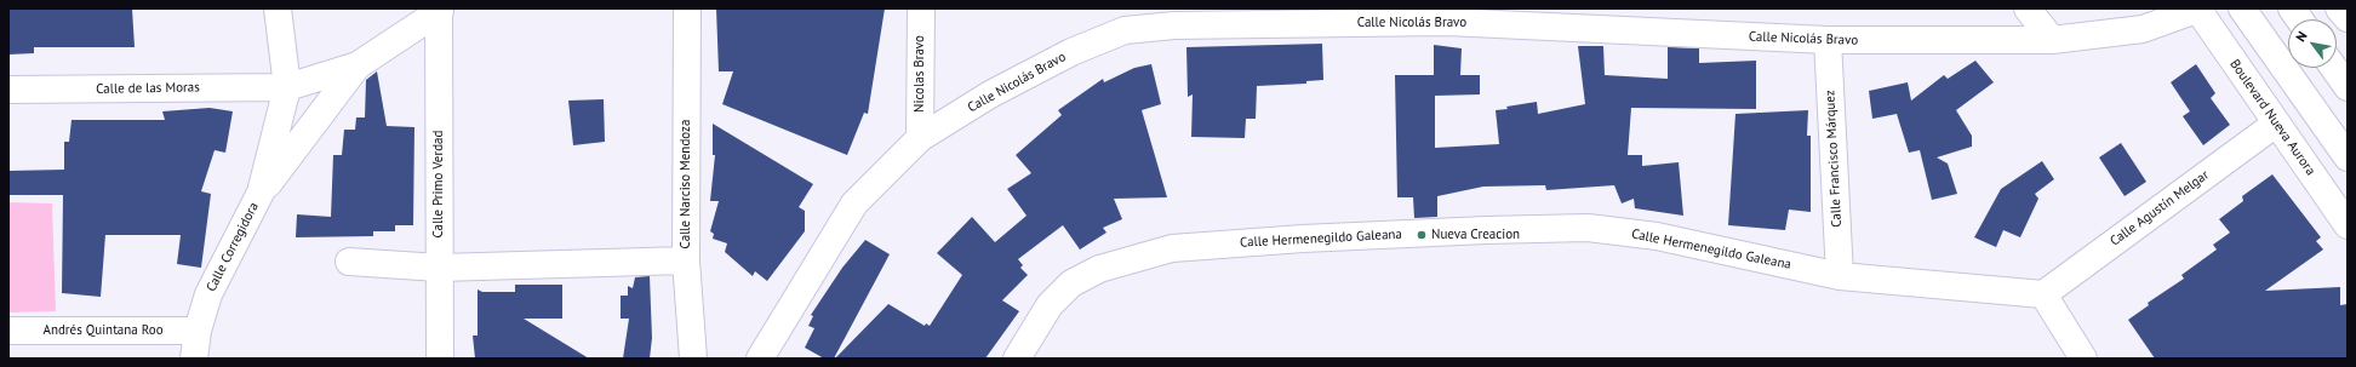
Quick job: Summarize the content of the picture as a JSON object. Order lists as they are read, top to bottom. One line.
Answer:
{"streets":{"street":["Calle Nicolás Bravo","Nicolas Bravo","Calle de las Moras","Boulevard Nueva Aurora","Calle Francisco Márquez","Calle Primo Verdad","Calle Narciso Mendoza","Calle Agustín Melgar","Calle Hermenegildo Galeana","Calle Corregidora","Andrés Quintana Roo"]},"crossings":[["Calle Nicolás Bravo","Nicolas Bravo"],["Calle Nicolás Bravo","Boulevard Nueva Aurora"],["Calle Nicolás Bravo","Calle Francisco Márquez"],["Calle de las Moras","Calle Corregidora"],["Boulevard Nueva Aurora","Calle Agustín Melgar"],["Calle Francisco Márquez","Calle Hermenegildo Galeana"],["Calle Primo Verdad","Calle Corregidora"],["Calle Agustín Melgar","Calle Hermenegildo Galeana"],["Calle Corregidora","Andrés Quintana Roo"]],"places":["Nueva Creacion"],"north":"top left"}
